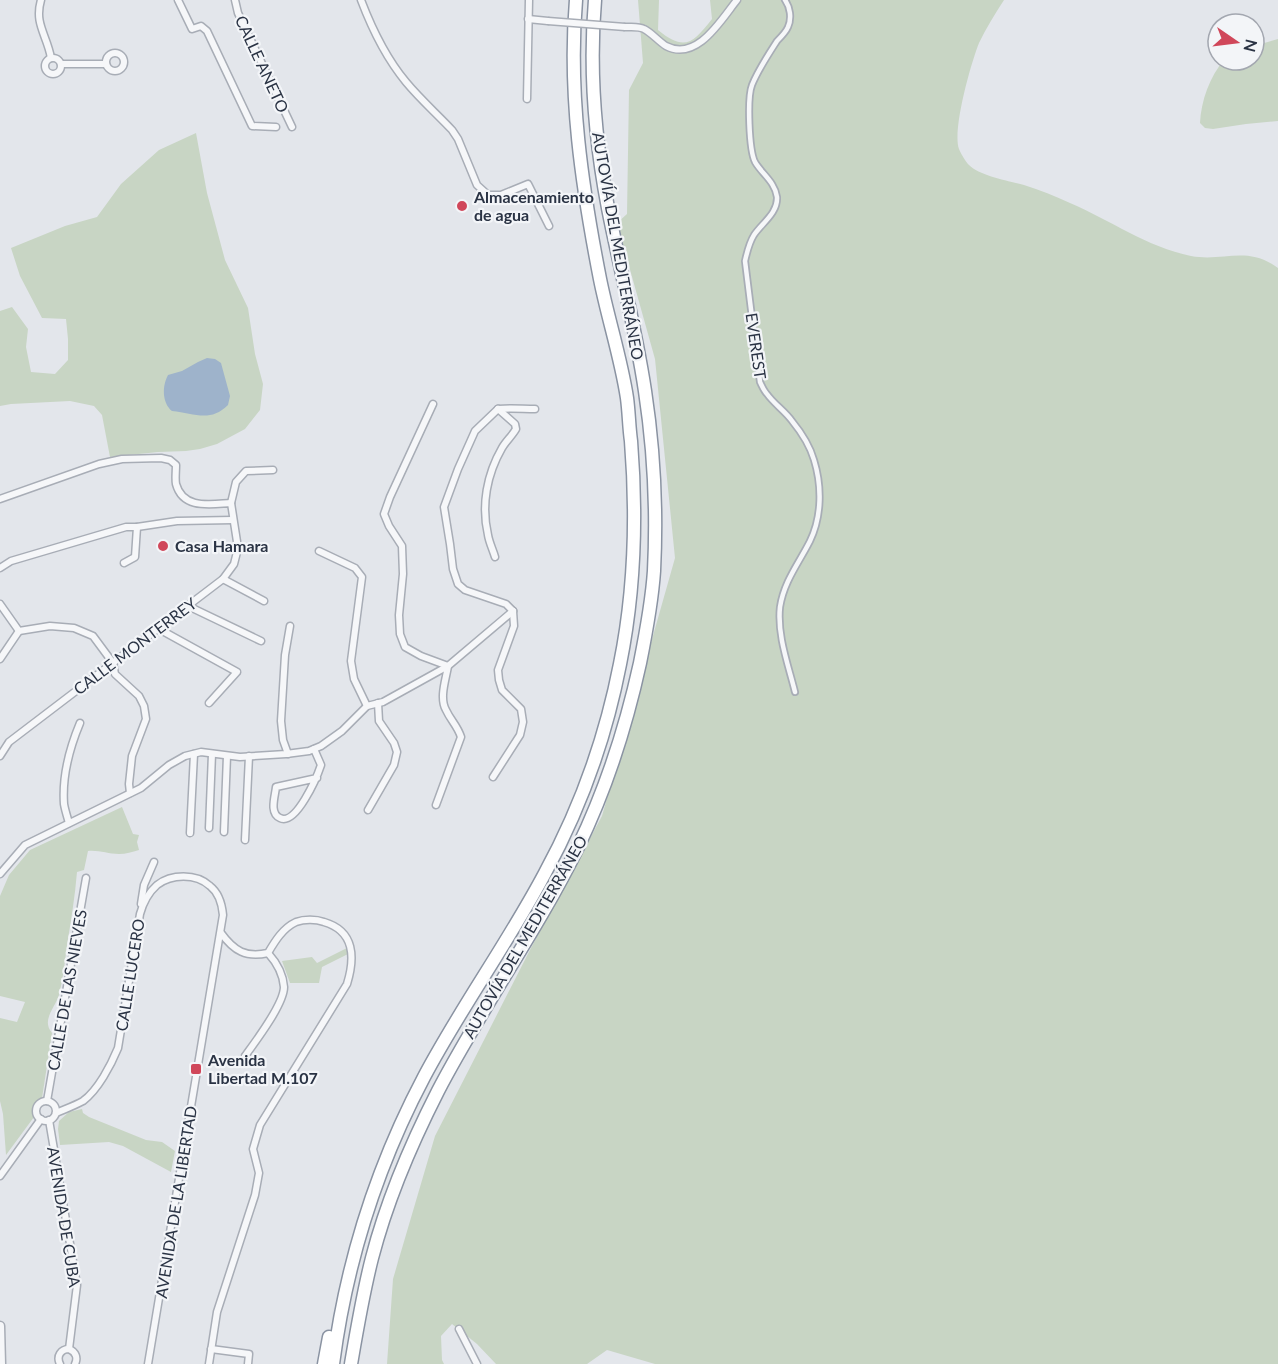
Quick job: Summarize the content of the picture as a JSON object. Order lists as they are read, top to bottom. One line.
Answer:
{"streets":{"highway":["AUTOVÍA DEL MEDITERRÁNEO"],"street":["CALLE ANETO","EVEREST","CALLE MONTERREY","CALLE LUCERO","CALLE DE LAS NIEVES","AVENIDA DE LA LIBERTAD","AVENIDA DE CUBA"]},"crossings":[["CALLE LUCERO","CALLE DE LAS NIEVES"],["CALLE LUCERO","AVENIDA DE LA LIBERTAD"],["CALLE LUCERO","AVENIDA DE CUBA"],["CALLE DE LAS NIEVES","AVENIDA DE CUBA"]],"places":{"other":["Almacenamiento de agua","Casa Hamara"],"transit":["Avenida Libertad M.107"]},"north":"right"}
